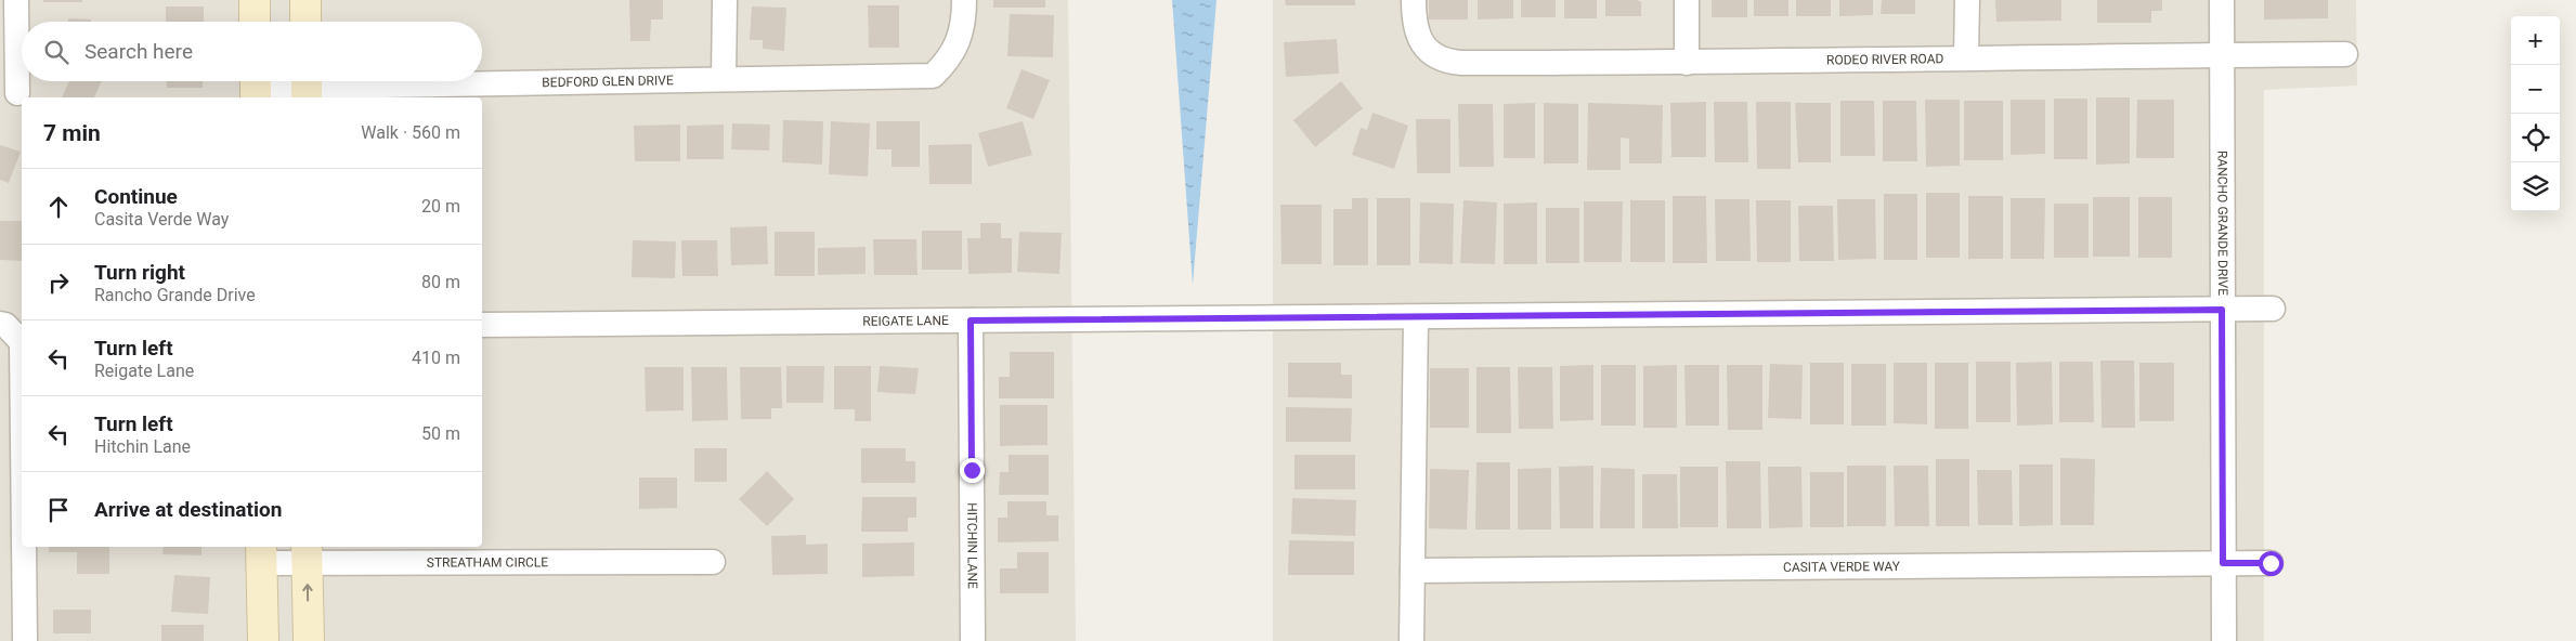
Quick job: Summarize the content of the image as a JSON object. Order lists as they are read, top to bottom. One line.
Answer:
{"streets":{"street":["RODEO RIVER ROAD","BEDFORD GLEN DRIVE","RANCHO GRANDE DRIVE","REIGATE LANE","HITCHIN LANE","STREATHAM CIRCLE","CASITA VERDE WAY"]},"crossings":[["RODEO RIVER ROAD","RANCHO GRANDE DRIVE"],["RANCHO GRANDE DRIVE","REIGATE LANE"],["RANCHO GRANDE DRIVE","CASITA VERDE WAY"],["REIGATE LANE","HITCHIN LANE"]],"page":{"map_buttons":["+","−"],"search":"Search here","heading":["7 min","Walk · 560 m"],"list":[["Continue","Casita Verde Way","20 m"],["Turn right","Rancho Grande Drive","80 m"],["Turn left","Reigate Lane","410 m"],["Turn left","Hitchin Lane","50 m"],"Arrive at destination"]}}
